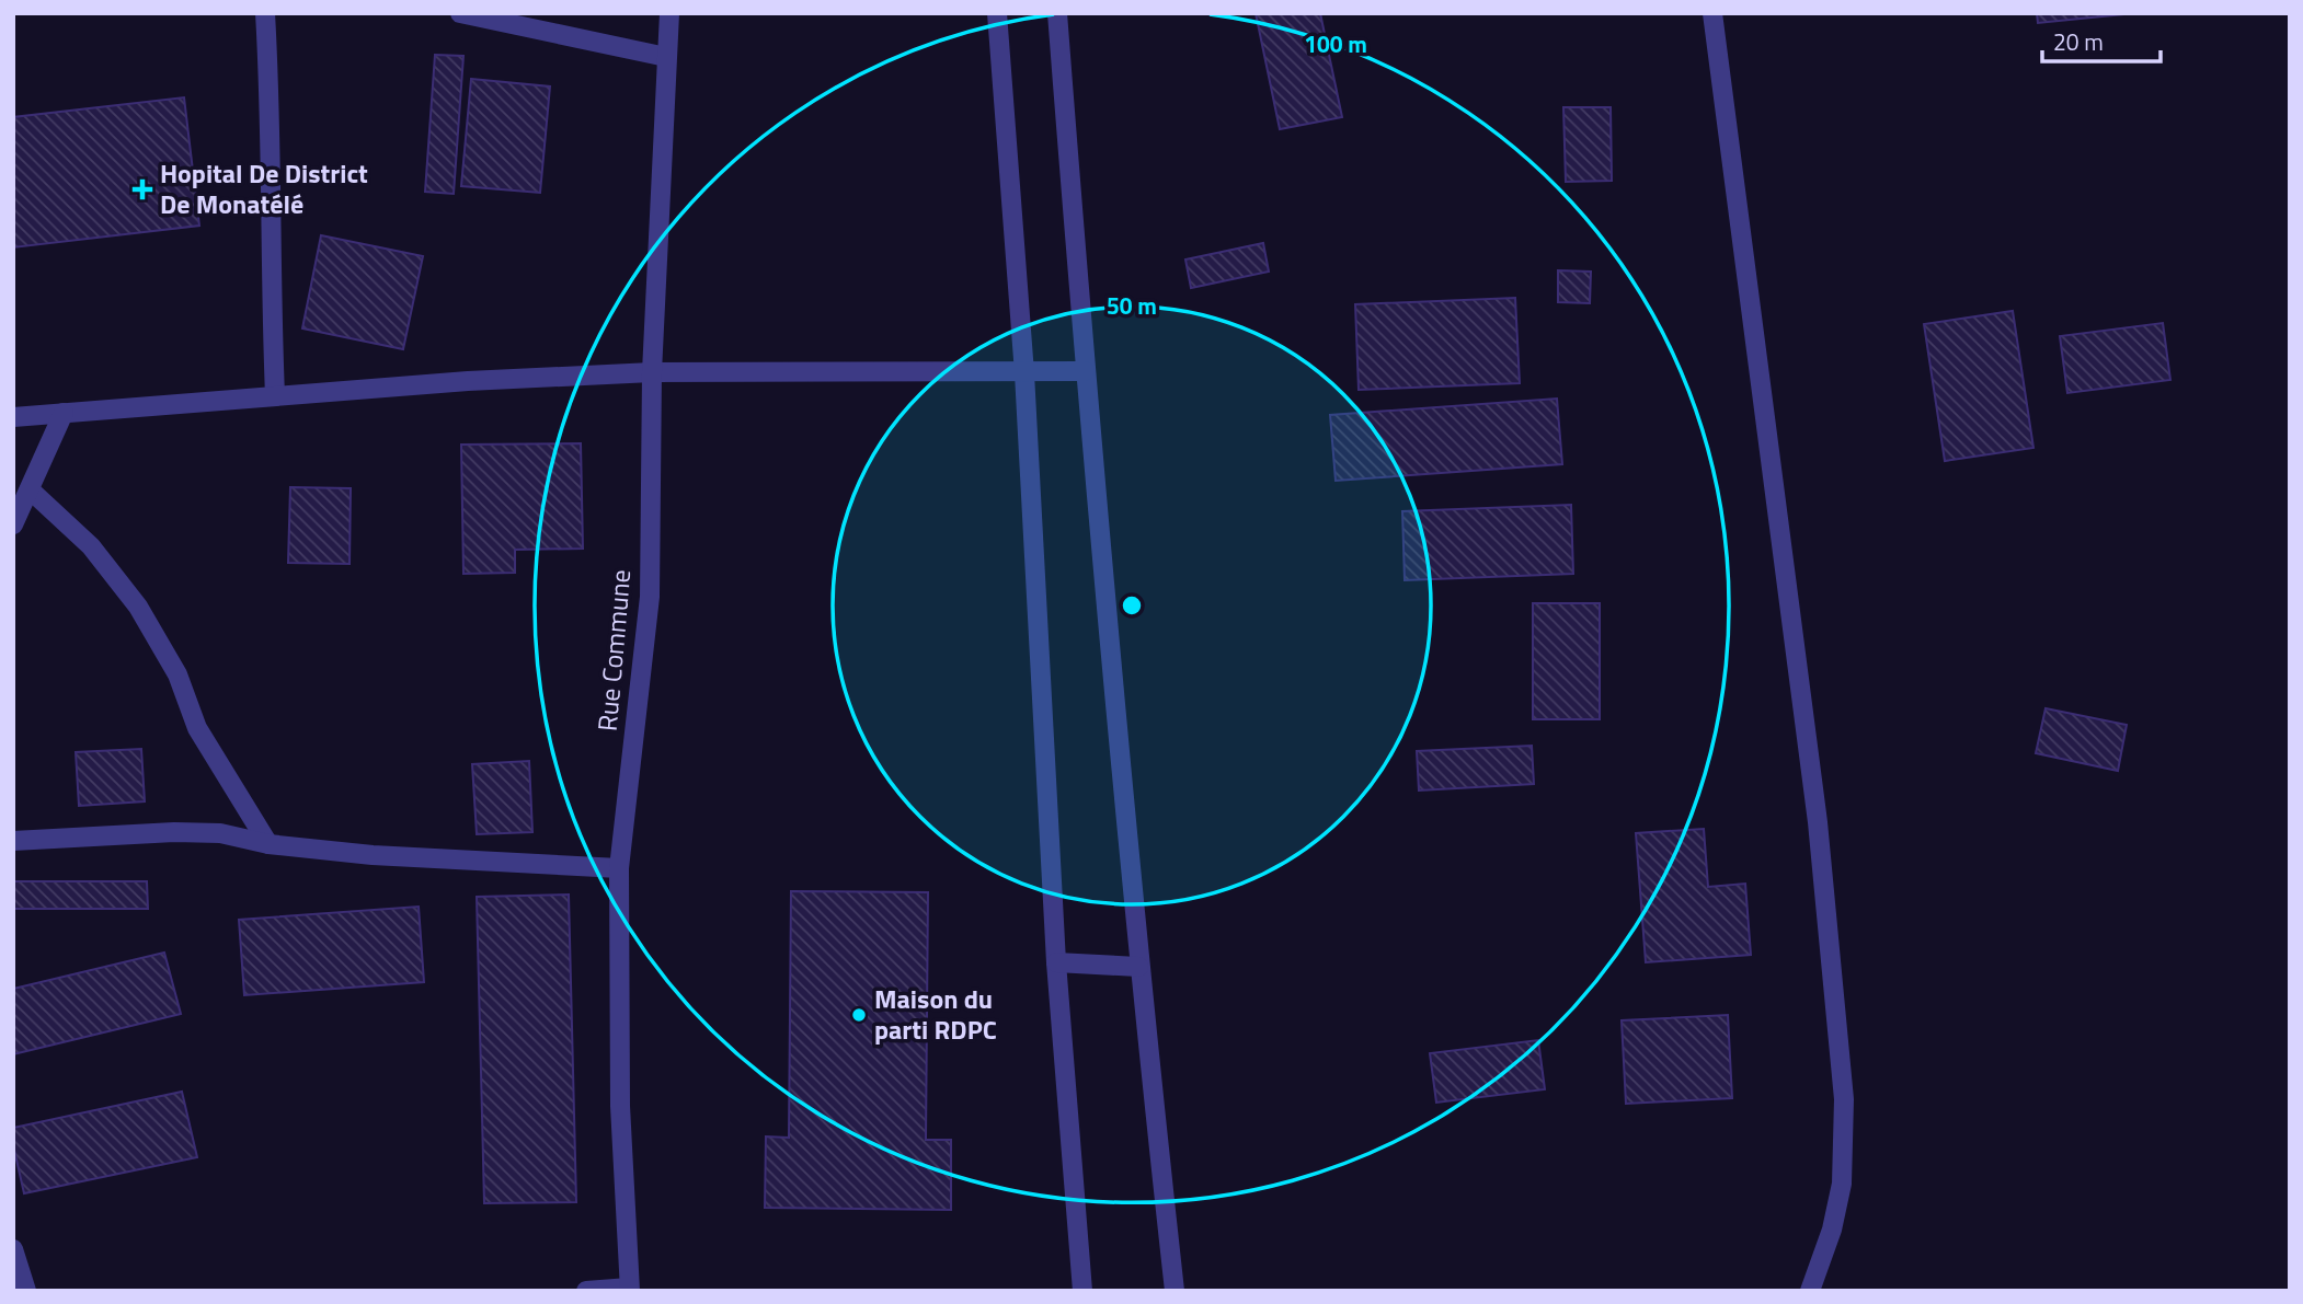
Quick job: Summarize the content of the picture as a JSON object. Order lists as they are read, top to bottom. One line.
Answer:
{"streets":{"street":["Rue Commune"]},"places":{"health":["Hopital De District De Monatélé"],"other":["Maison du parti RDPC"]},"scale_bar":"20 m","rings":["100 m","50 m"]}
